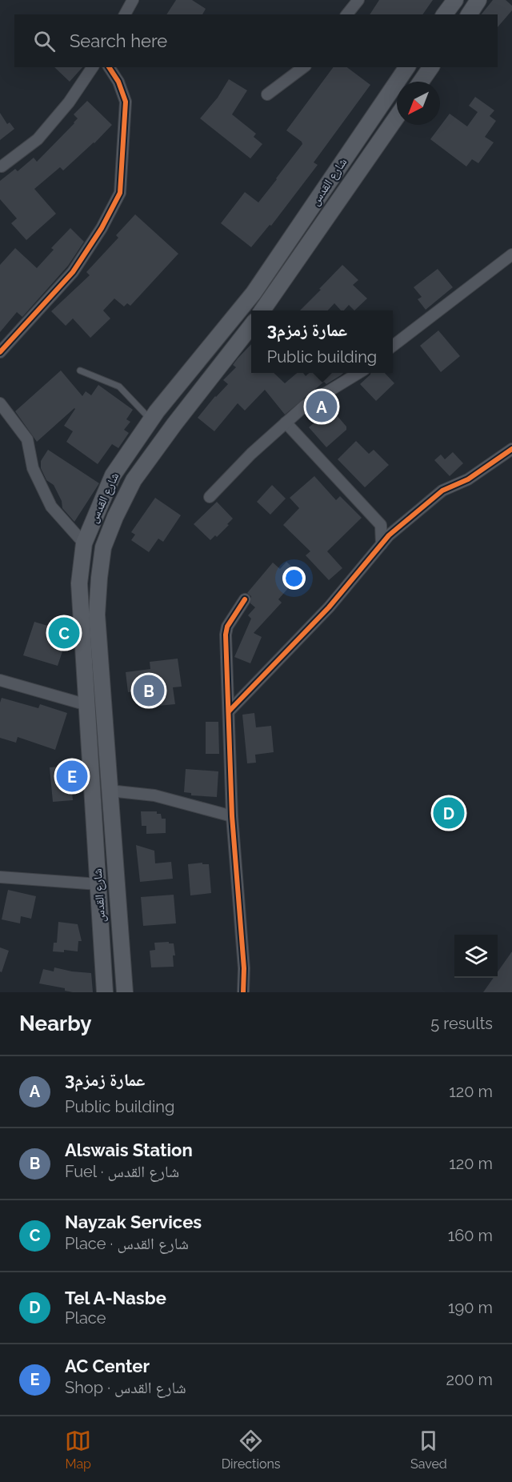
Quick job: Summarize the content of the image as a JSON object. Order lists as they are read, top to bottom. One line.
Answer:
{"streets":{"main road":["شارع القدس"]},"north":"bottom left","page":{"search":"Search here","popup":["عمارة زمزم3","Public building"],"pins":["A","C","B","E","D"],"heading":["Nearby","5 results"],"list":[{"mark":"A","name":"عمارة زمزم3","note":"Public building","value":"120 m"},{"mark":"B","name":"Alswais Station","note":"Fuel · شارع القدس","value":"120 m"},{"mark":"C","name":"Nayzak Services","note":"Place · شارع القدس","value":"160 m"},{"mark":"D","name":"Tel A-Nasbe","note":"Place","value":"190 m"},{"mark":"E","name":"AC Center","note":"Shop · شارع القدس","value":"200 m"}],"nav":["Map","Directions","Saved"]}}
